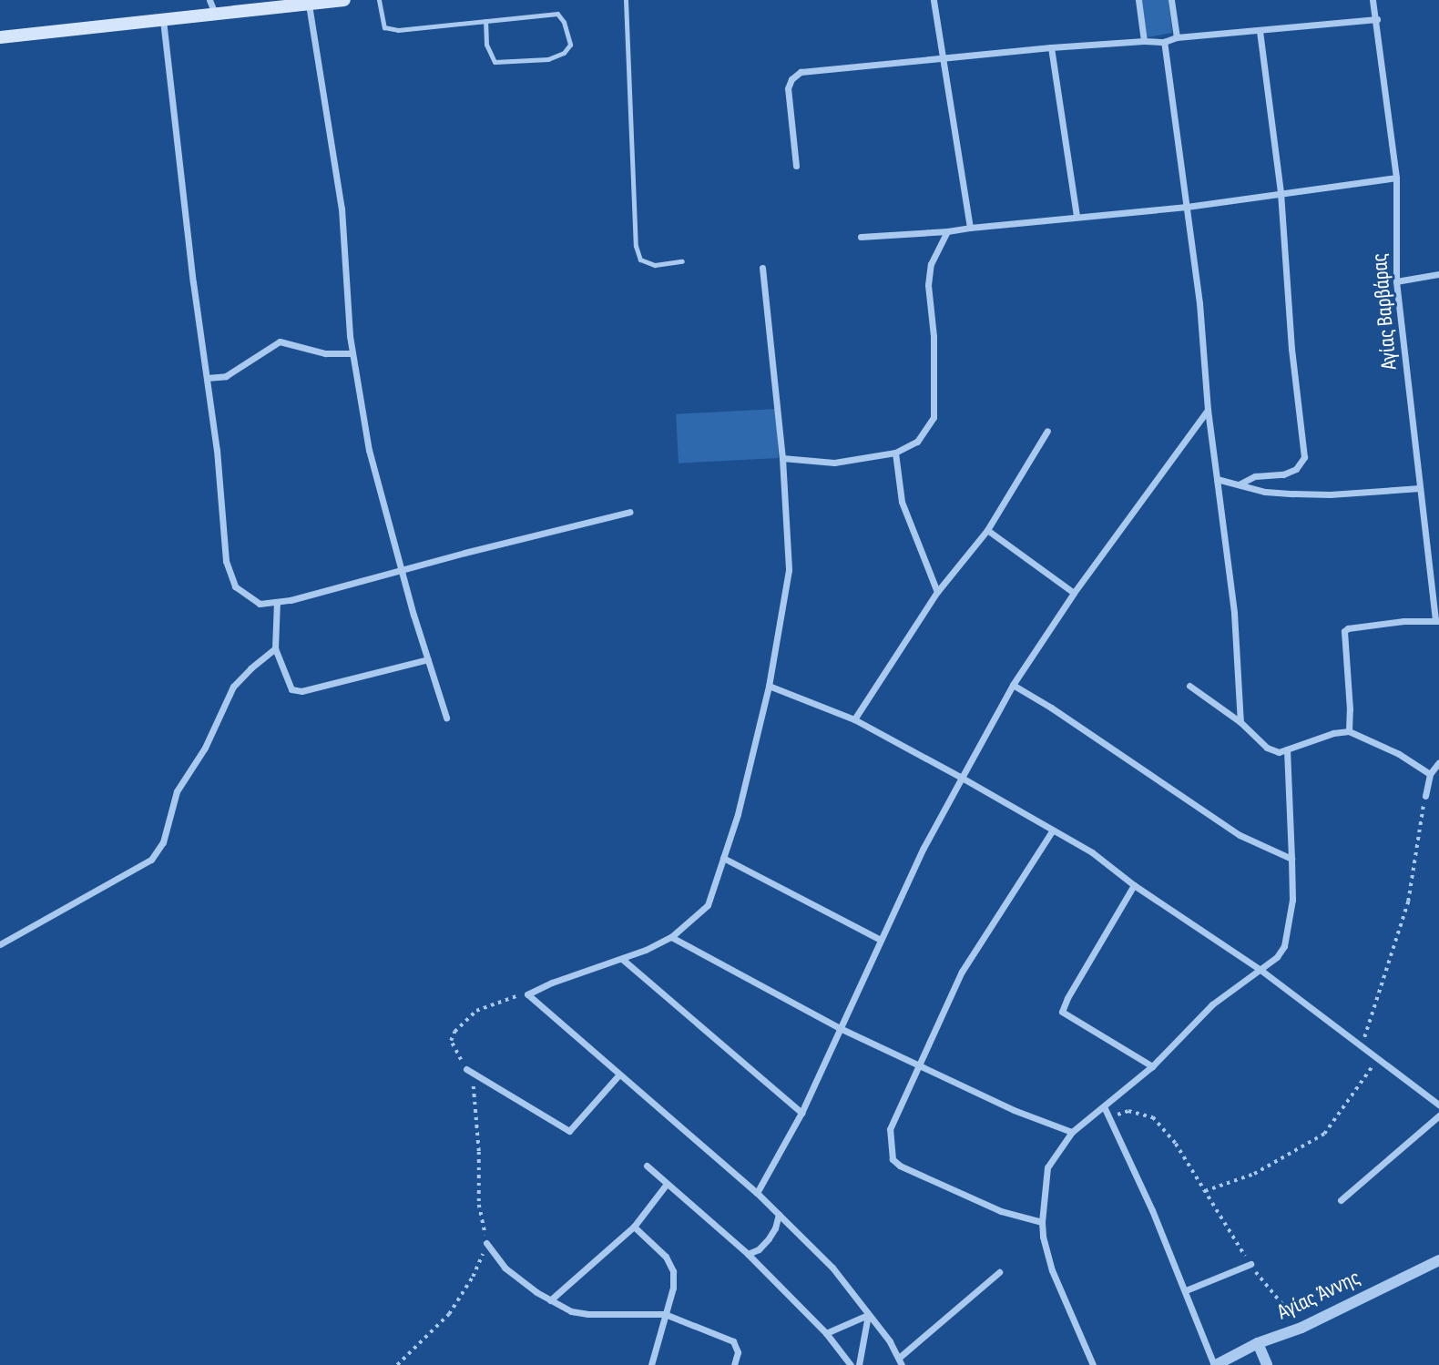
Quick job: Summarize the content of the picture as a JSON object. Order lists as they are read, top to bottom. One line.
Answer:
{"streets":{"street":["Αγίας Βαρβάρας","Αγίας Άννης"]}}
